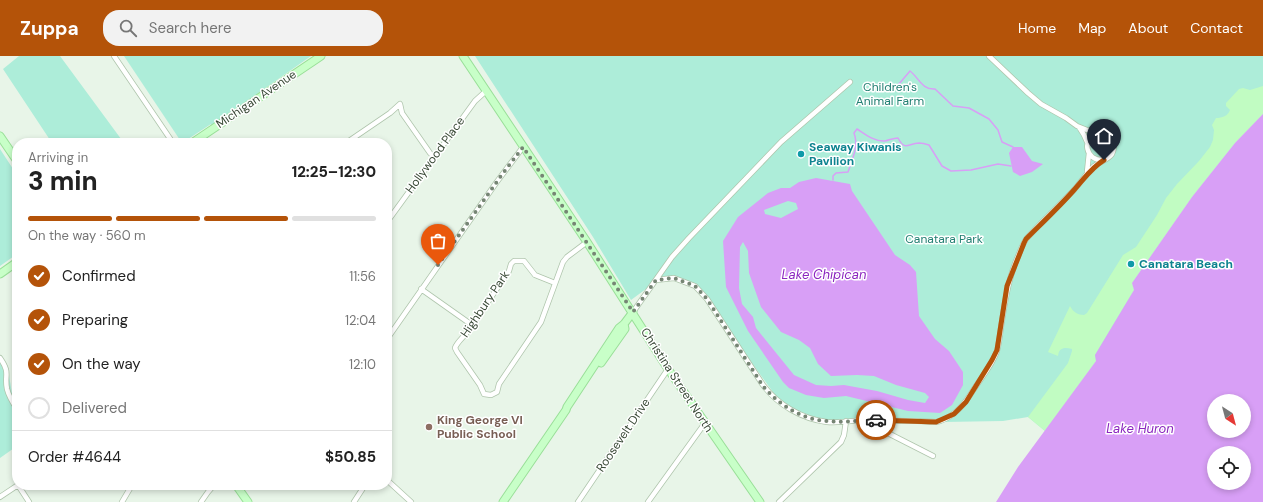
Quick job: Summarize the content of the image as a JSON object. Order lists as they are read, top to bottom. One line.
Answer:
{"streets":{"main road":["Michigan Avenue","Christina Street North"],"street":["Hollywood Place","Highbury Park","Roosevelt Drive"]},"crossings":[["Hollywood Place","Christina Street North"],["Highbury Park","Christina Street North"],["Christina Street North","Roosevelt Drive"]],"water":["Lake Chipican","Lake Huron"],"parks":["Children's Animal Farm","Canatara Park"],"places":["Seaway Kiwanis Pavilion","Canatara Beach","King George VI Public School"],"north":"bottom right","page":{"header":"Zuppa","search":"Search here","nav":["Home","Map","About","Contact"],"heading":["3 min","Arriving in","12:25–12:30"],"panel":["Order #4644","$50.85"],"bar":"On the way · 560 m","list":[["Confirmed","11:56"],["Preparing","12:04"],["On the way","12:10"],"Delivered"]}}
